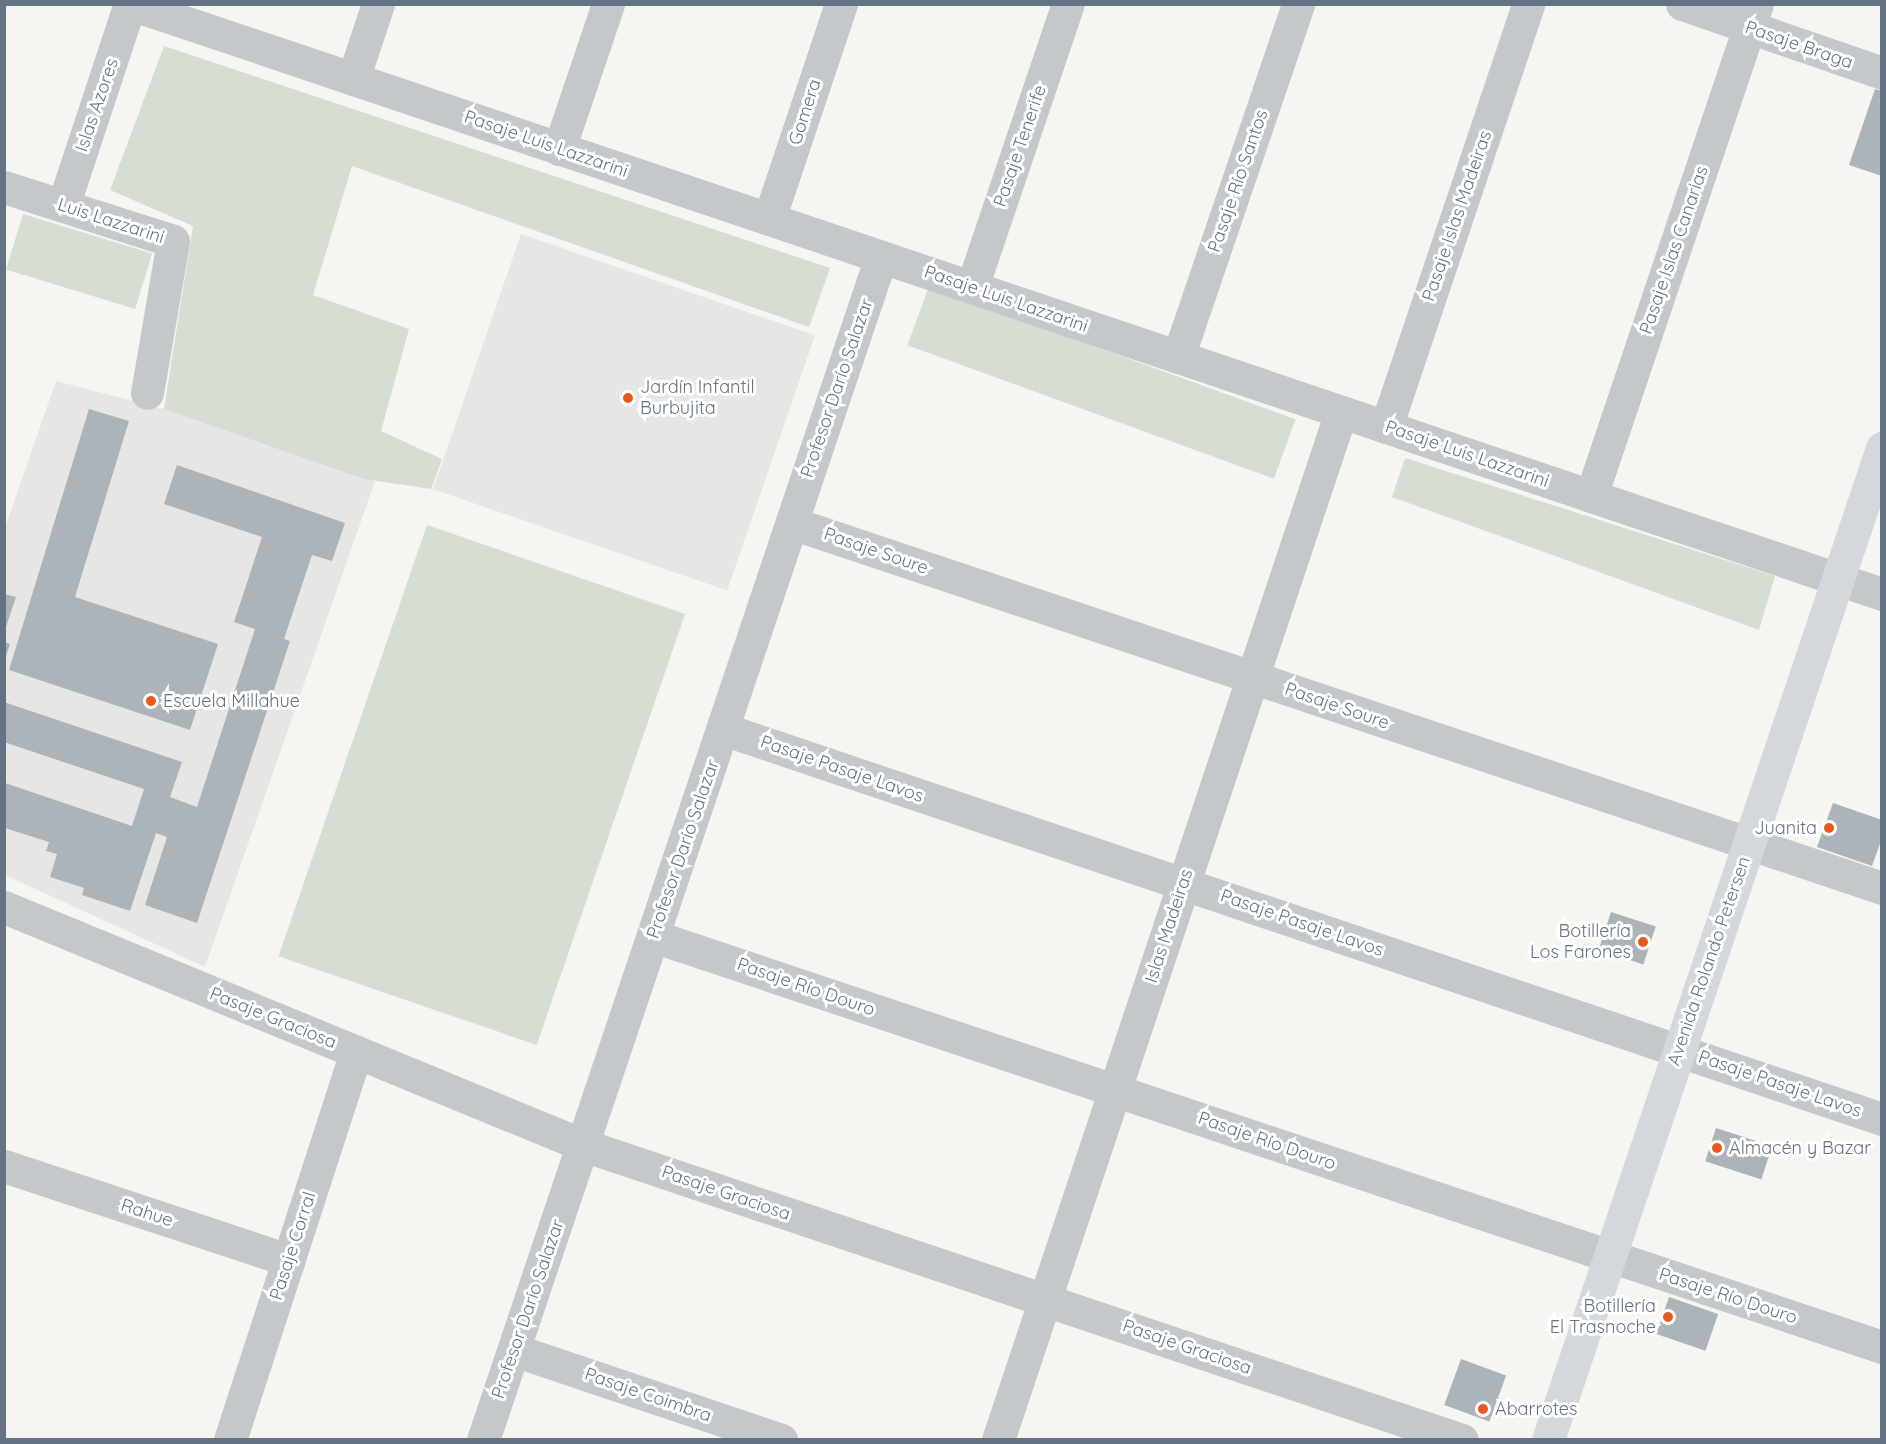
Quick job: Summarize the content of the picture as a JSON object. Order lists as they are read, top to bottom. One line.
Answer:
{"streets":{"street":["Pasaje Braga","Islas Azores","Gomera","Pasaje Luis Lazzarini","Pasaje Tenerife","Pasaje Río Santos","Pasaje Islas Madeiras","Luis Lazzarini","Pasaje Islas Canarias","Profesor Darío Salazar","Pasaje Soure","Pasaje Pasaje Lavos","Islas Madeiras","Avenida Rolando Petersen","Pasaje Río Douro","Pasaje Graciosa","Rahue","Pasaje Corral","Pasaje Coimbra"]},"crossings":[["Pasaje Braga","Pasaje Islas Canarias"],["Islas Azores","Pasaje Luis Lazzarini"],["Islas Azores","Luis Lazzarini"],["Gomera","Pasaje Luis Lazzarini"],["Pasaje Luis Lazzarini","Pasaje Tenerife"],["Pasaje Luis Lazzarini","Pasaje Río Santos"],["Pasaje Luis Lazzarini","Pasaje Islas Madeiras"],["Pasaje Luis Lazzarini","Pasaje Islas Canarias"],["Pasaje Luis Lazzarini","Profesor Darío Salazar"],["Pasaje Luis Lazzarini","Islas Madeiras"],["Pasaje Luis Lazzarini","Avenida Rolando Petersen"],["Profesor Darío Salazar","Pasaje Soure"],["Profesor Darío Salazar","Pasaje Pasaje Lavos"],["Profesor Darío Salazar","Pasaje Río Douro"],["Profesor Darío Salazar","Pasaje Graciosa"],["Profesor Darío Salazar","Pasaje Coimbra"],["Pasaje Soure","Islas Madeiras"],["Pasaje Soure","Avenida Rolando Petersen"],["Pasaje Pasaje Lavos","Islas Madeiras"],["Pasaje Pasaje Lavos","Avenida Rolando Petersen"],["Islas Madeiras","Pasaje Río Douro"],["Islas Madeiras","Pasaje Graciosa"],["Avenida Rolando Petersen","Pasaje Río Douro"],["Pasaje Graciosa","Pasaje Corral"],["Rahue","Pasaje Corral"]],"places":["Jardín Infantil Burbujita","Escuela Millahue","Juanita","Botillería Los Farones","Almacén y Bazar","Botillería El Trasnoche","Abarrotes"]}
